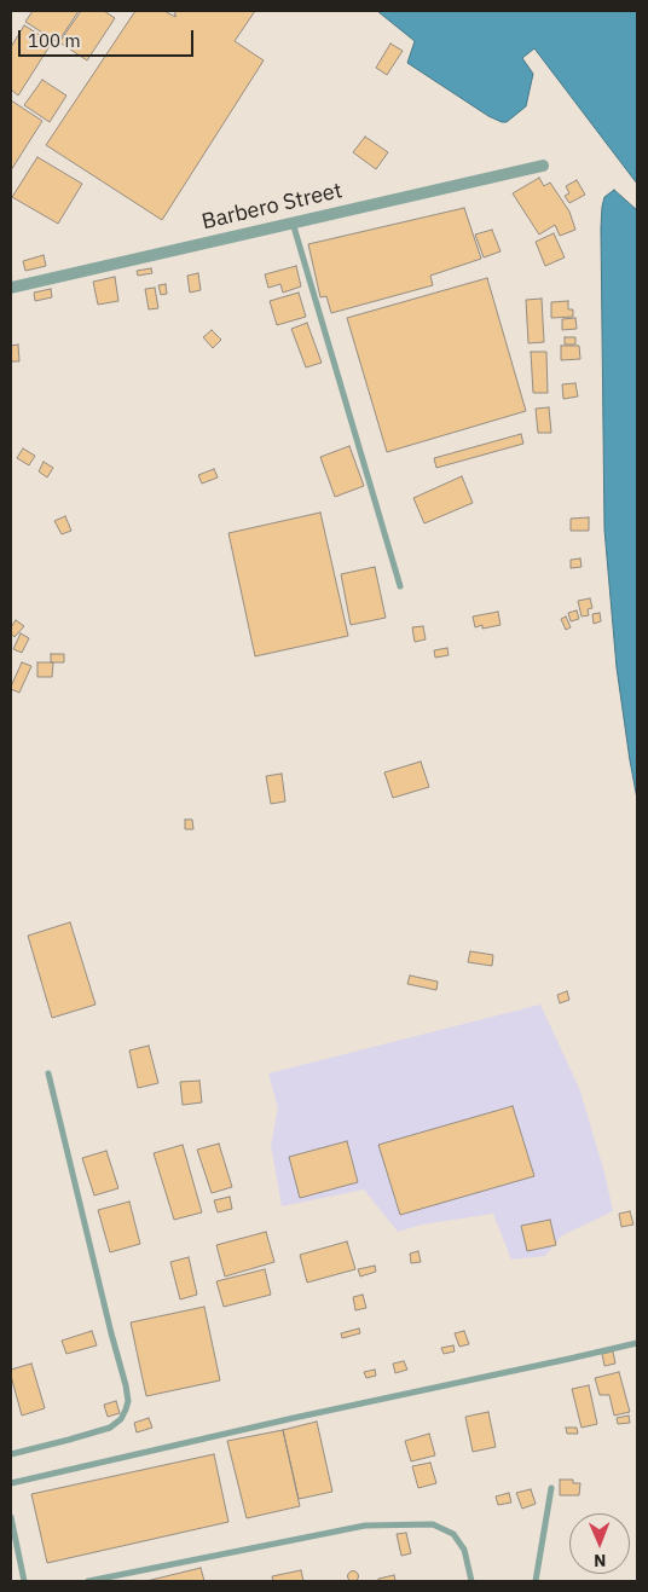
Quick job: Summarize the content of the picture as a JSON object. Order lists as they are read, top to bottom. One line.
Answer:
{"streets":{"street":["Barbero Street"]},"scale_bar":"100 m","north":"bottom"}
